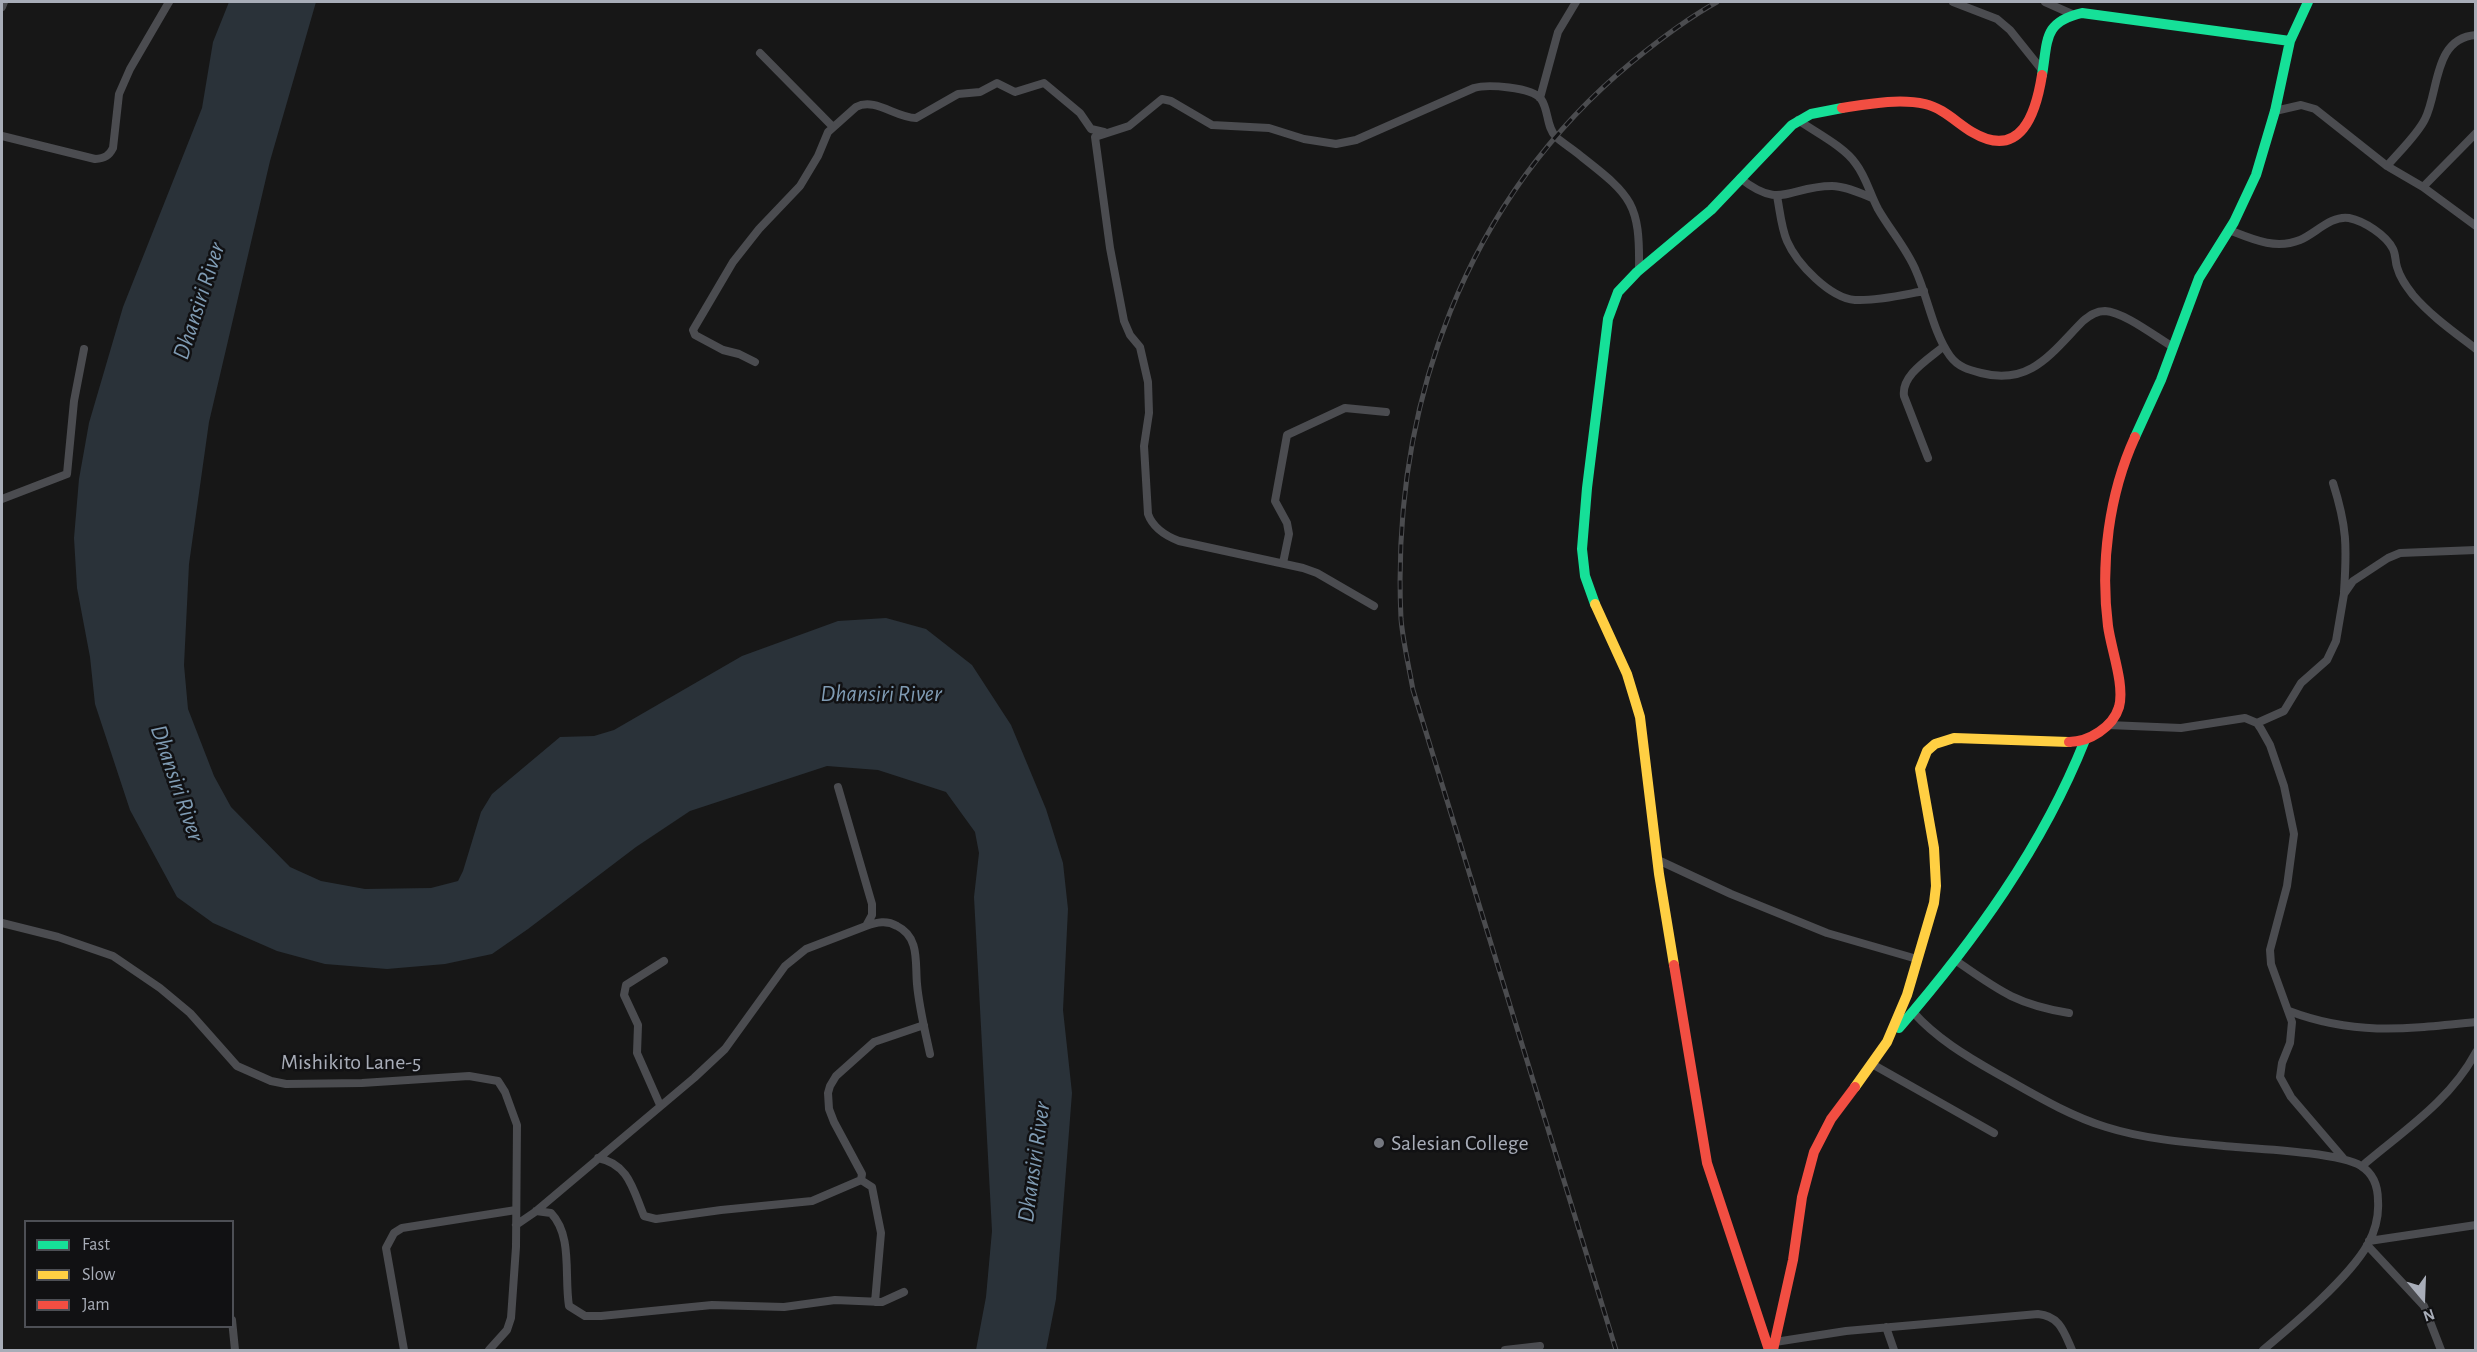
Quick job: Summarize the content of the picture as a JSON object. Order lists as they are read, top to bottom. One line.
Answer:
{"streets":{"street":["Mishikito Lane-5"]},"water":["Dhansiri River"],"places":["Salesian College"],"legend":["Fast","Slow","Jam"],"north":"bottom"}
